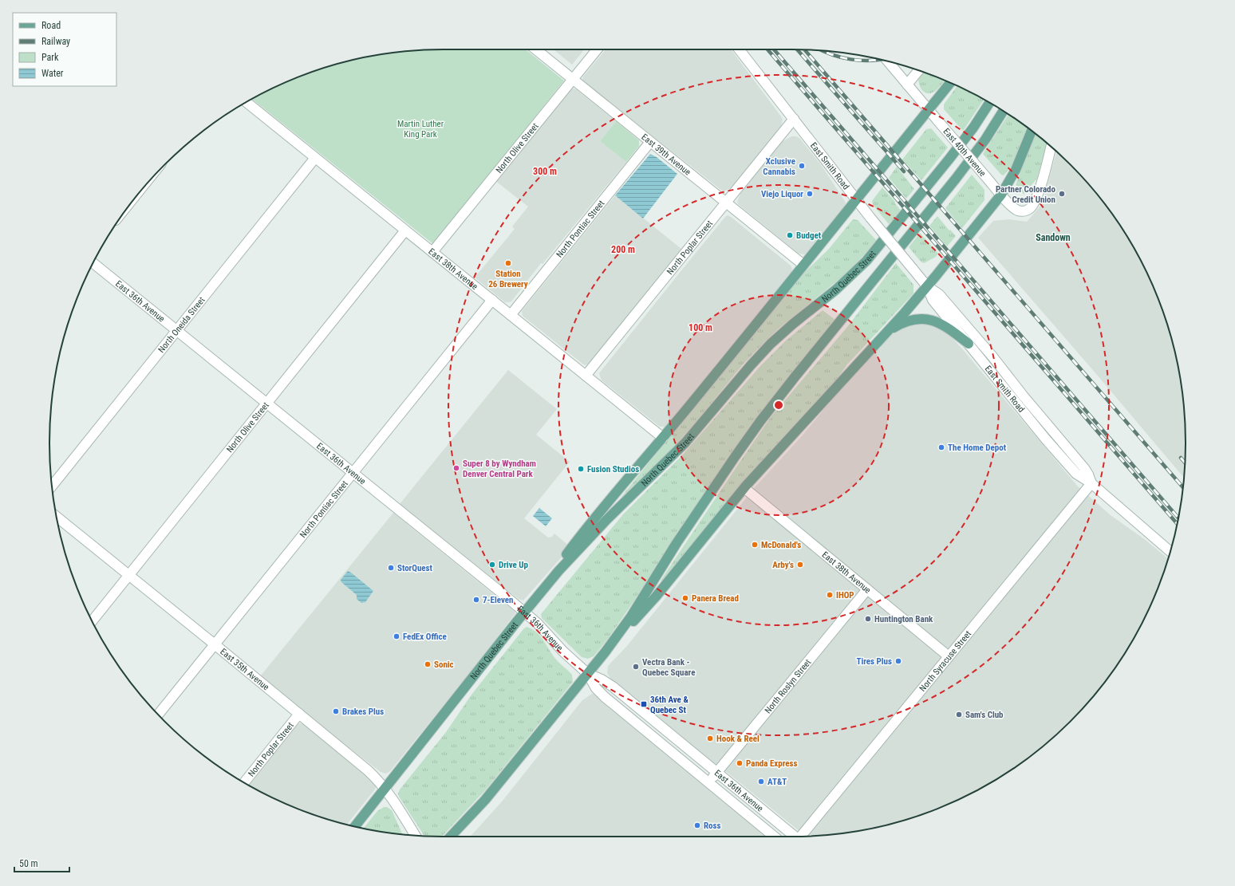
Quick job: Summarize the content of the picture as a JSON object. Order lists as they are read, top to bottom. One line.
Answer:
{"streets":{"main road":["North Quebec Street"],"street":["North Olive Street","East 40th Avenue","East 39th Avenue","East Smith Road","North Pontiac Street","North Poplar Street","East 38th Avenue","East 36th Avenue","North Oneida Street","North Syracuse Street","East 35th Avenue","North Roslyn Street"]},"crossings":[["North Olive Street","East 39th Avenue"],["North Olive Street","East 38th Avenue"],["North Olive Street","East 36th Avenue"],["North Olive Street","East 35th Avenue"],["East 39th Avenue","North Pontiac Street"],["East 39th Avenue","North Poplar Street"],["East Smith Road","North Poplar Street"],["East Smith Road","North Syracuse Street"],["North Pontiac Street","East 38th Avenue"],["North Pontiac Street","East 36th Avenue"],["North Pontiac Street","East 35th Avenue"],["North Poplar Street","East 38th Avenue"],["North Poplar Street","East 35th Avenue"],["East 38th Avenue","North Oneida Street"],["East 38th Avenue","North Syracuse Street"],["East 38th Avenue","North Roslyn Street"],["North Quebec Street","East 36th Avenue"],["North Quebec Street","East 35th Avenue"],["East 36th Avenue","North Oneida Street"],["East 36th Avenue","North Roslyn Street"]],"districts":["Sandown"],"parks":["Martin Luther King Park"],"places":{"other":["Xclusive Cannabis","Viejo Liquor","Partner Colorado Credit Union","Budget","Station 26 Brewery","The Home Depot","Super 8 by Wyndham Denver Central Park","Fusion Studios","McDonald's","Drive Up","Arby's","StorQuest","IHOP","Panera Bread","7-Eleven","Huntington Bank","FedEx Office","Tires Plus","Sonic","Vectra Bank - Quebec Square","Brakes Plus","Sam's Club","Hook & Reel","Panda Express","AT&T","Ross"],"transit":["36th Ave & Quebec St"]},"legend":["Road","Railway","Park","Water"],"scale_bar":"50 m","rings":["300 m","200 m","100 m"]}
